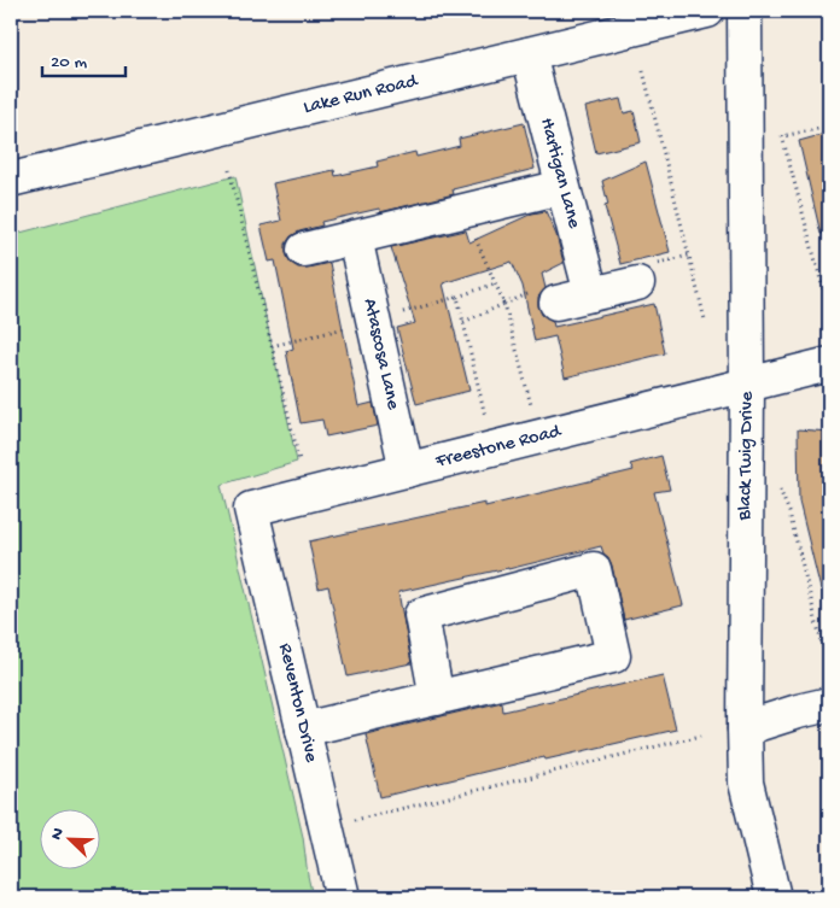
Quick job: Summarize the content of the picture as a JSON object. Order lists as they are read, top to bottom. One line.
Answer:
{"streets":{"street":["Lake Run Road","Hartigan Lane","Atascosa Lane","Freestone Road","Black Twig Drive","Reventon Drive"]},"crossings":[["Lake Run Road","Hartigan Lane"],["Atascosa Lane","Freestone Road"],["Freestone Road","Black Twig Drive"],["Freestone Road","Reventon Drive"]],"scale_bar":"20 m","north":"top left"}
